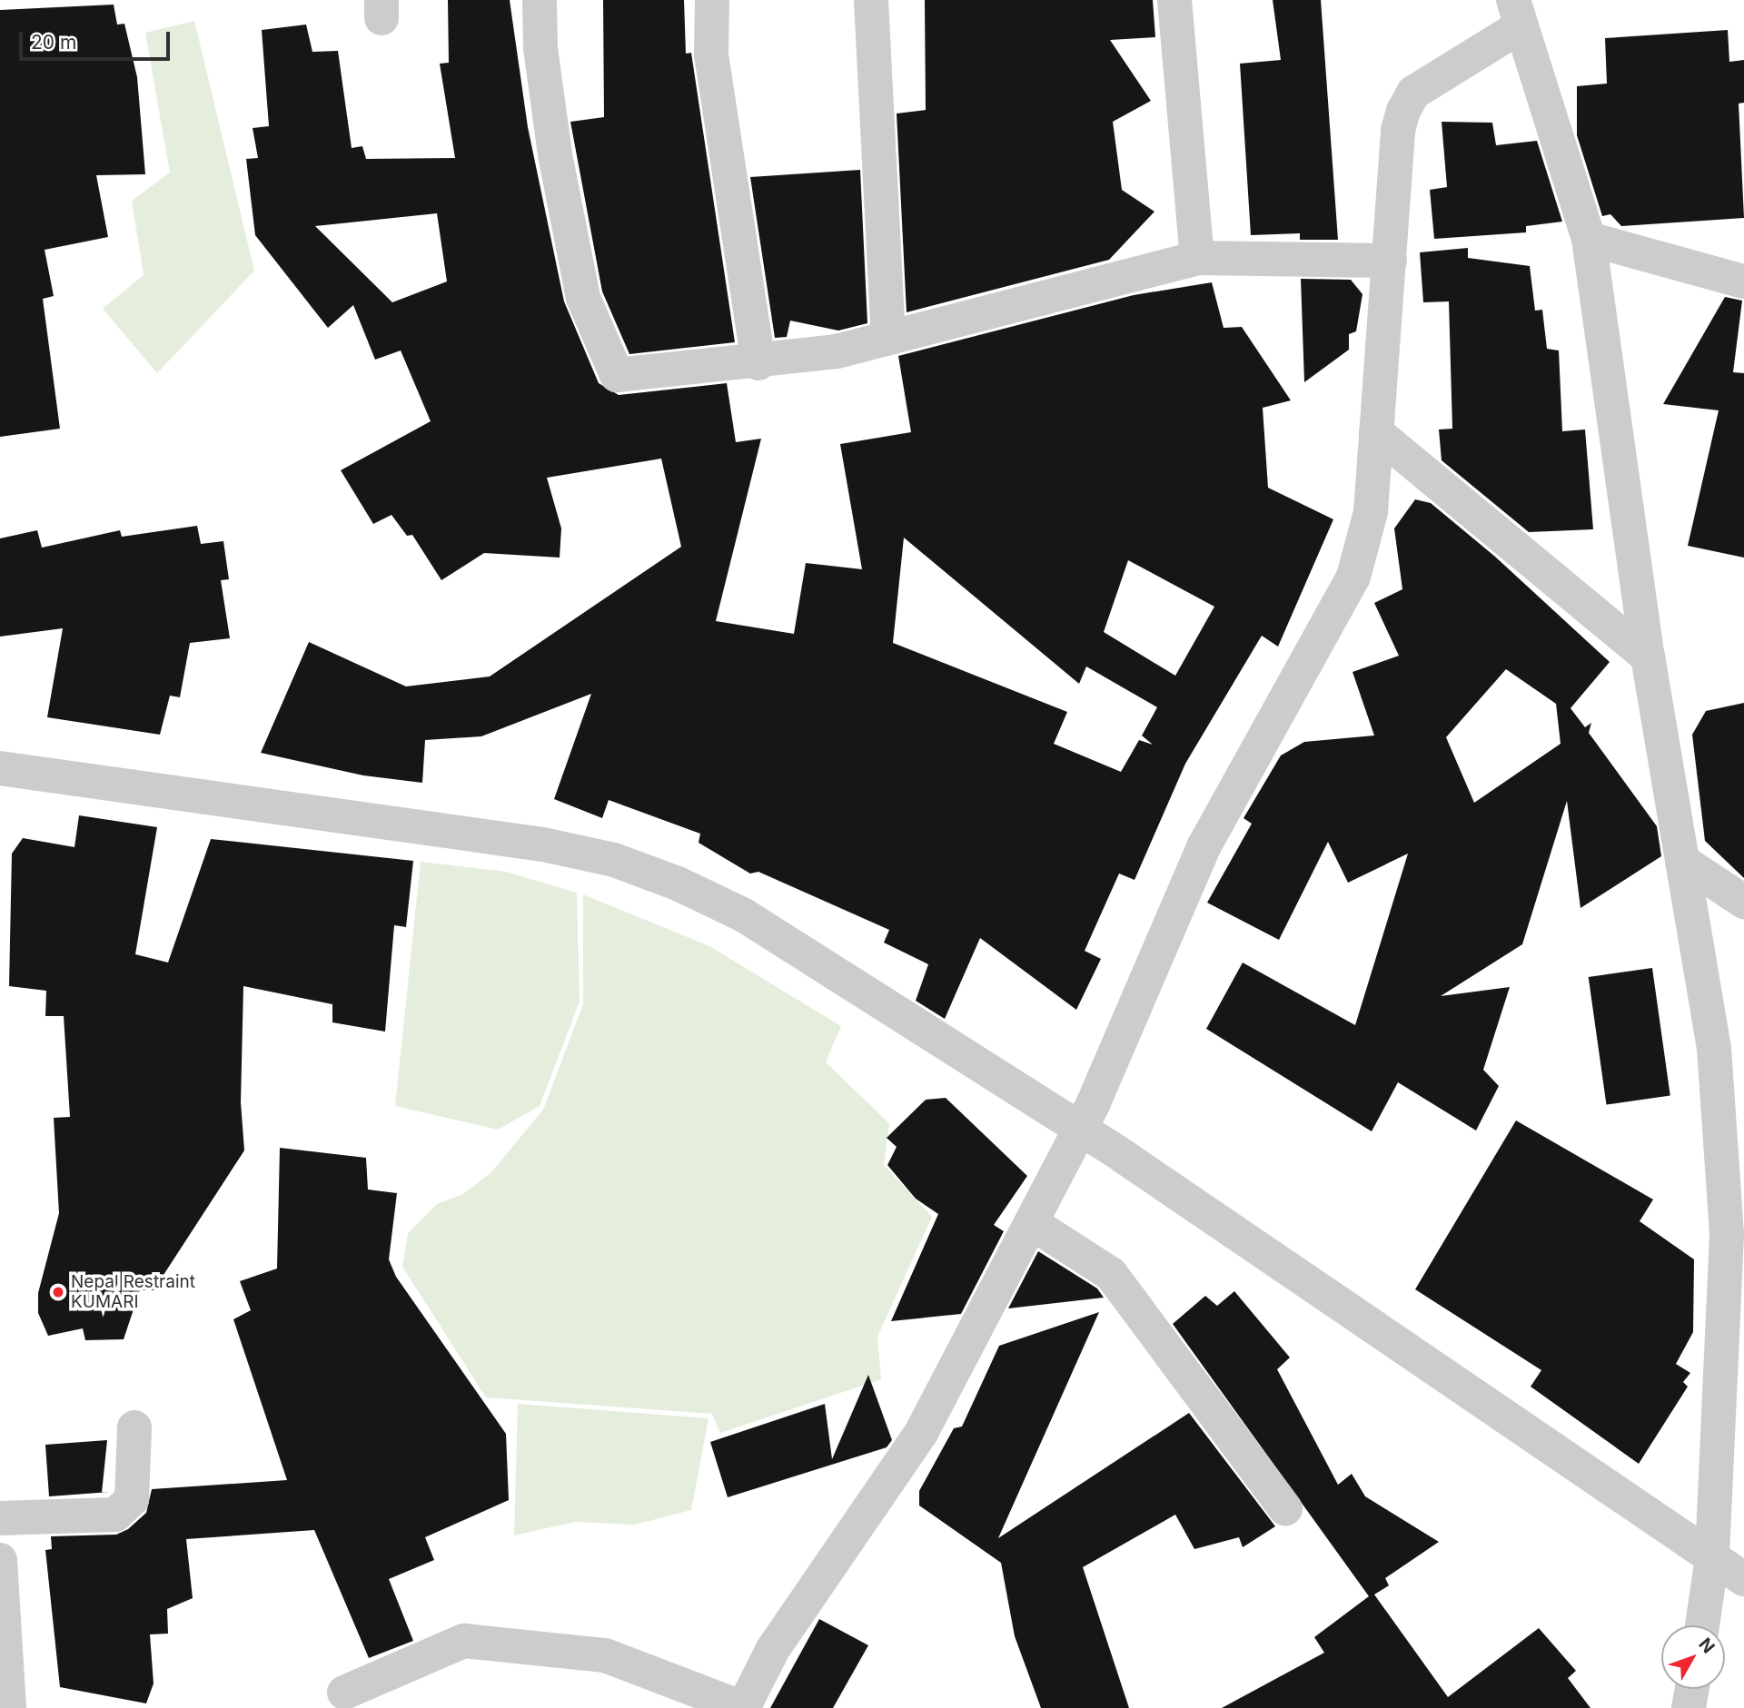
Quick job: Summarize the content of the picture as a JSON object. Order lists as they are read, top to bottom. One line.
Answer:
{"places":["Nepal Restraint KUMARI"],"scale_bar":"20 m","north":"top right"}
